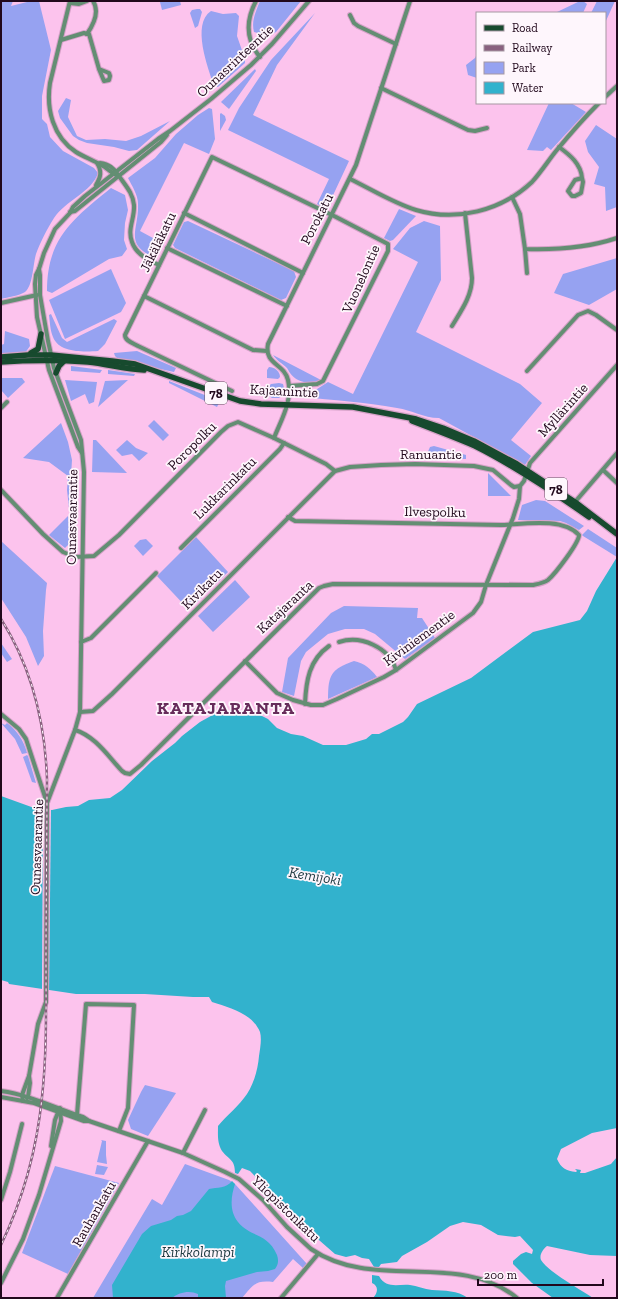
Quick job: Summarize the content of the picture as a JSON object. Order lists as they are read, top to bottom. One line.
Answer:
{"streets":{"main road":["Kajaanintie","78"],"street":["Ounasrinteentie","Porokatu","Jäkäläkatu","Vuonelontie","Myllärintie","Poropolku","Ranuantie","Lukkarinkatu","Ilvespolku","Ounasvaarantie","Kivikatu","Katajaranta","Kiviniementie","Yliopistonkatu","Rauhankatu"]},"crossings":[["Ounasrinteentie","Kajaanintie"],["Ounasrinteentie","Ounasvaarantie"],["Porokatu","Vuonelontie"],["Jäkäläkatu","Vuonelontie"],["Kajaanintie","Myllärintie"],["Kajaanintie","Ounasvaarantie"],["Kajaanintie","Kiviniementie"],["Myllärintie","Kiviniementie"],["Poropolku","Ranuantie"],["Poropolku","Lukkarinkatu"],["Poropolku","Ounasvaarantie"],["Poropolku","Kivikatu"],["Ranuantie","Kivikatu"],["Ranuantie","Kiviniementie"],["Ilvespolku","Kivikatu"],["Ilvespolku","Katajaranta"],["Ilvespolku","Kiviniementie"],["Ounasvaarantie","Kivikatu"],["Ounasvaarantie","Katajaranta"],["Ounasvaarantie","Yliopistonkatu"],["Katajaranta","Kiviniementie"],["Yliopistonkatu","Rauhankatu"]],"districts":["KATAJARANTA"],"water":["Kemijoki","Kirkkolampi"],"legend":["Road","Railway","Park","Water"],"scale_bar":"200 m"}
